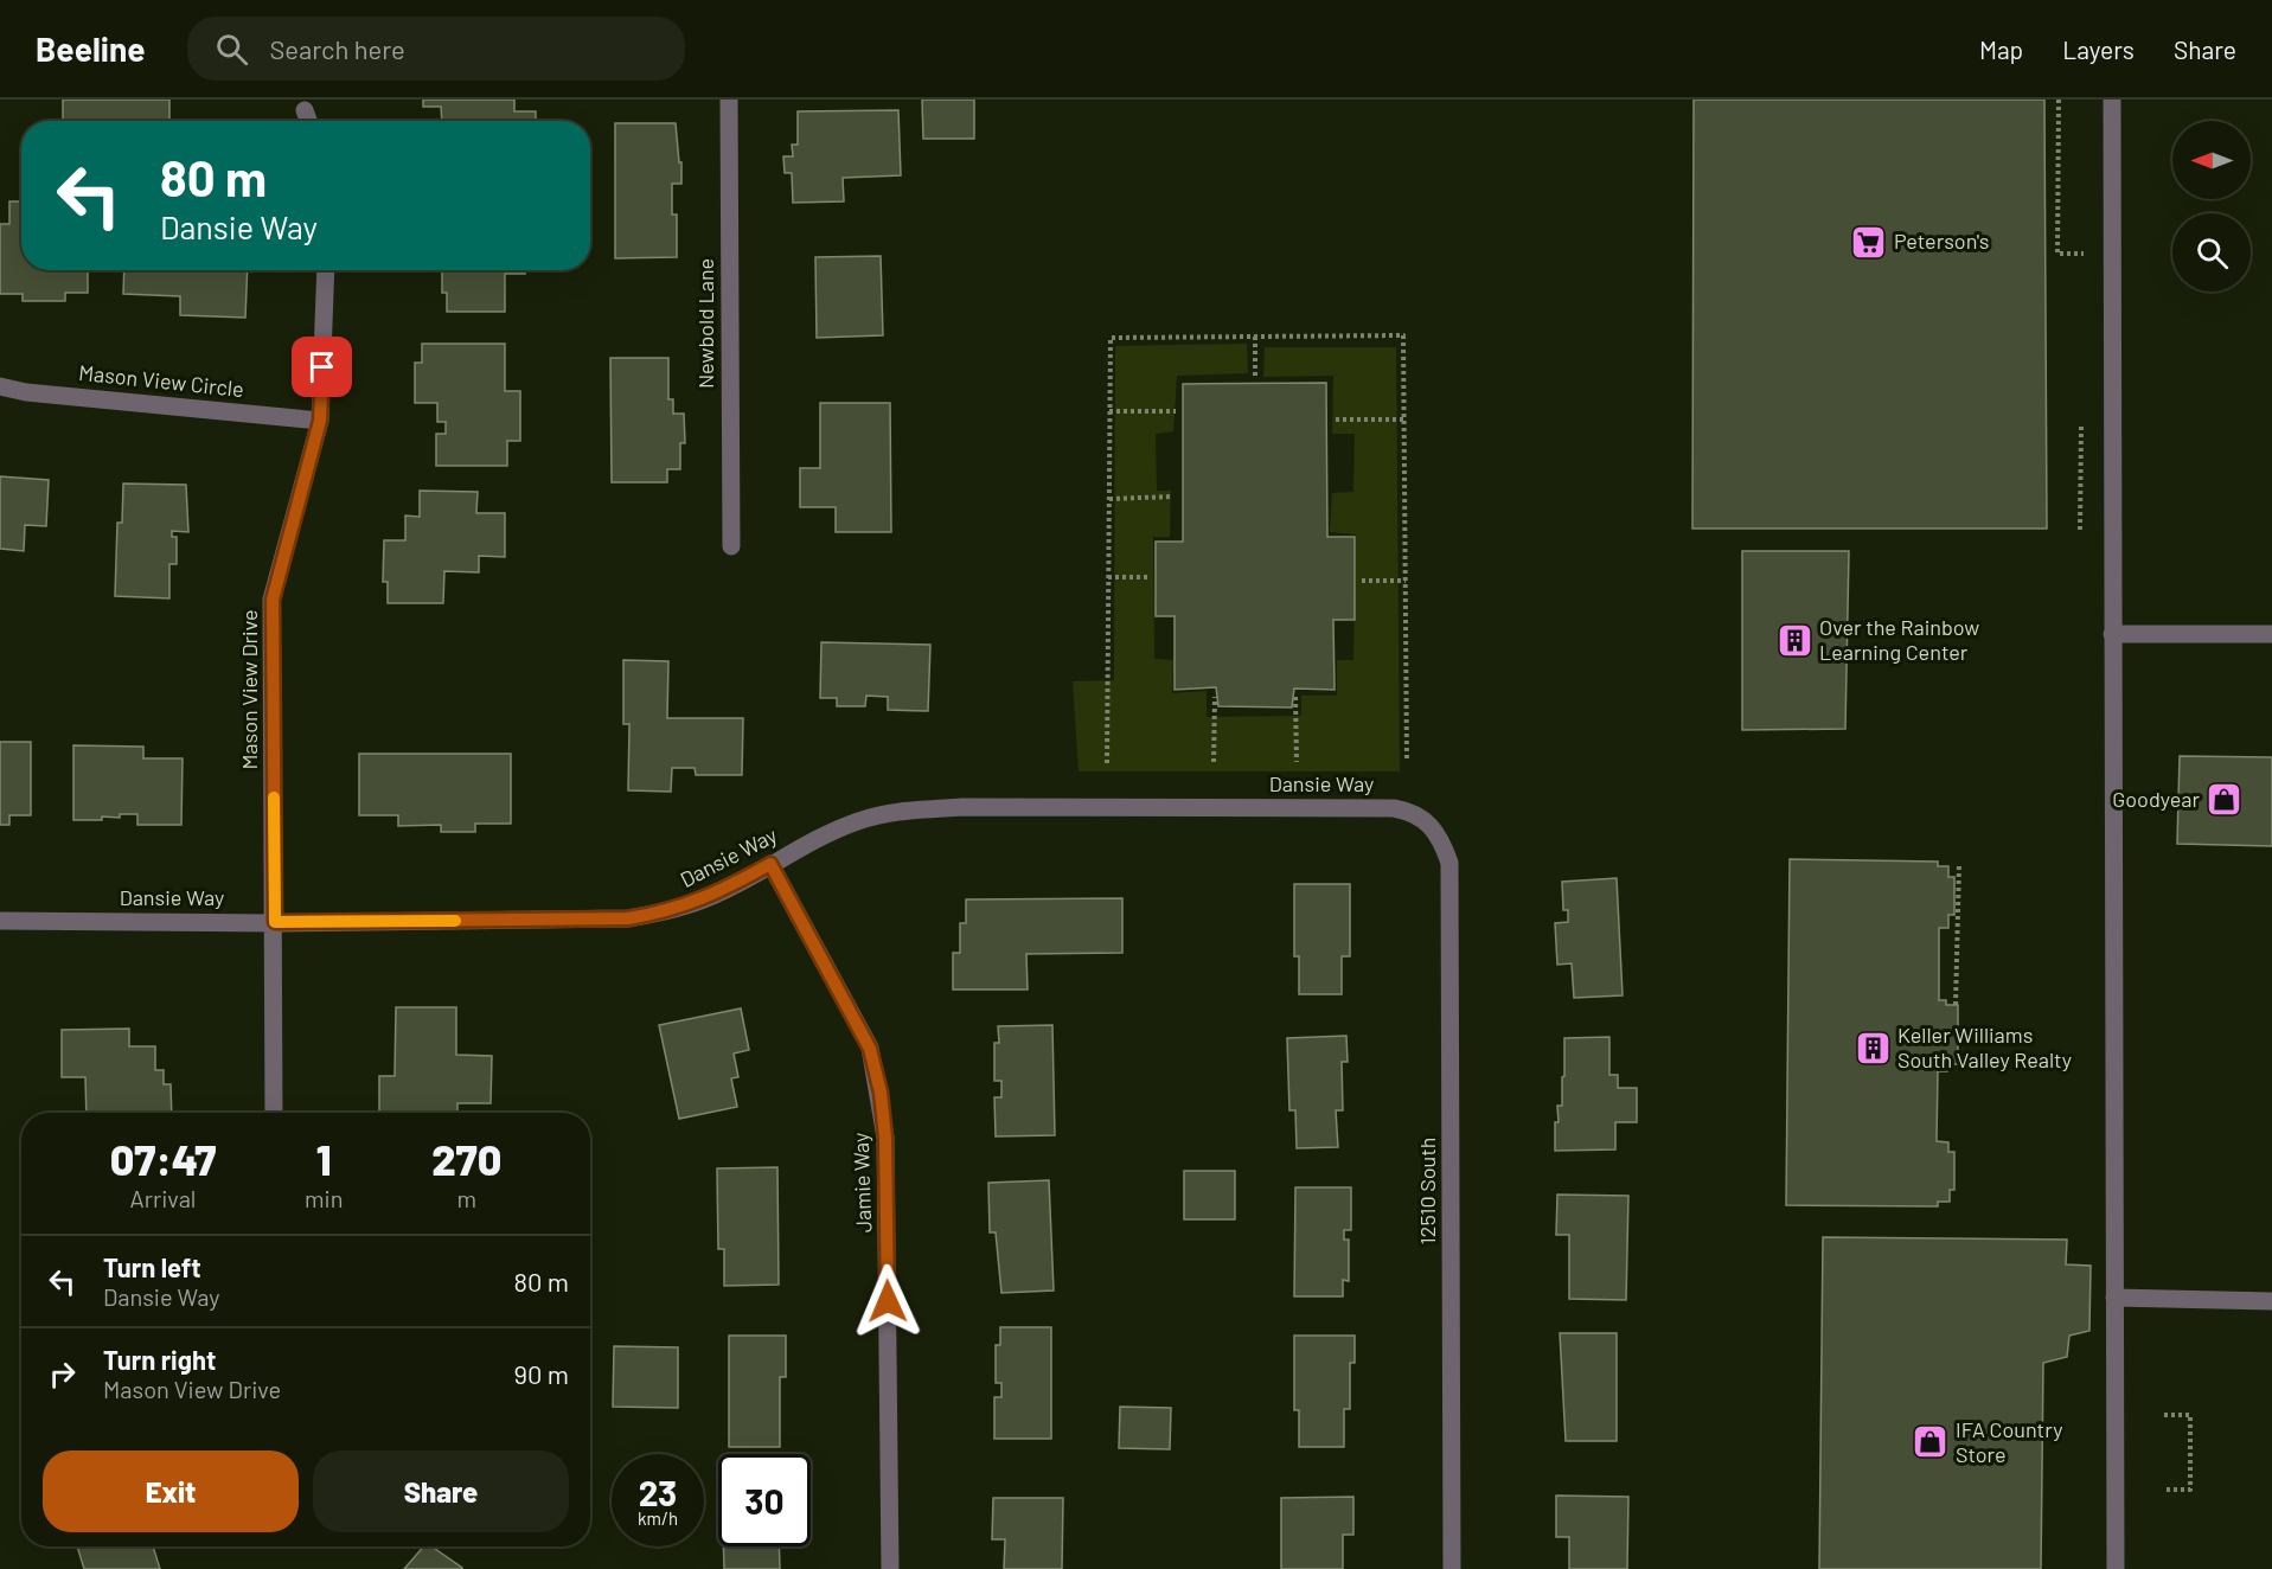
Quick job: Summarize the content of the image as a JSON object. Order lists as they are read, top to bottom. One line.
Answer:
{"streets":{"street":["Newbold Lane","Mason View Circle","Mason View Drive","Dansie Way","Jamie Way","12510 South"]},"crossings":[["Mason View Circle","Mason View Drive"],["Mason View Drive","Dansie Way"],["Dansie Way","Jamie Way"],["Dansie Way","12510 South"]],"places":{"supermarket":["Peterson's"],"building":["Over the Rainbow Learning Center","Keller Williams South Valley Realty"],"shop":["Goodyear","IFA Country Store"]},"north":"left","page":{"header":"Beeline","search":"Search here","nav":["Map","Layers","Share"],"turn":["80 m","Dansie Way"],"eta":["07:47","Arrival","1","min","270","m"],"list":[{"name":"Turn left","note":"Dansie Way","value":"80 m"},{"name":"Turn right","note":"Mason View Drive","value":"90 m"}],"buttons":["Exit","Share"],"speed":"23 km/h","limit":"30"}}
